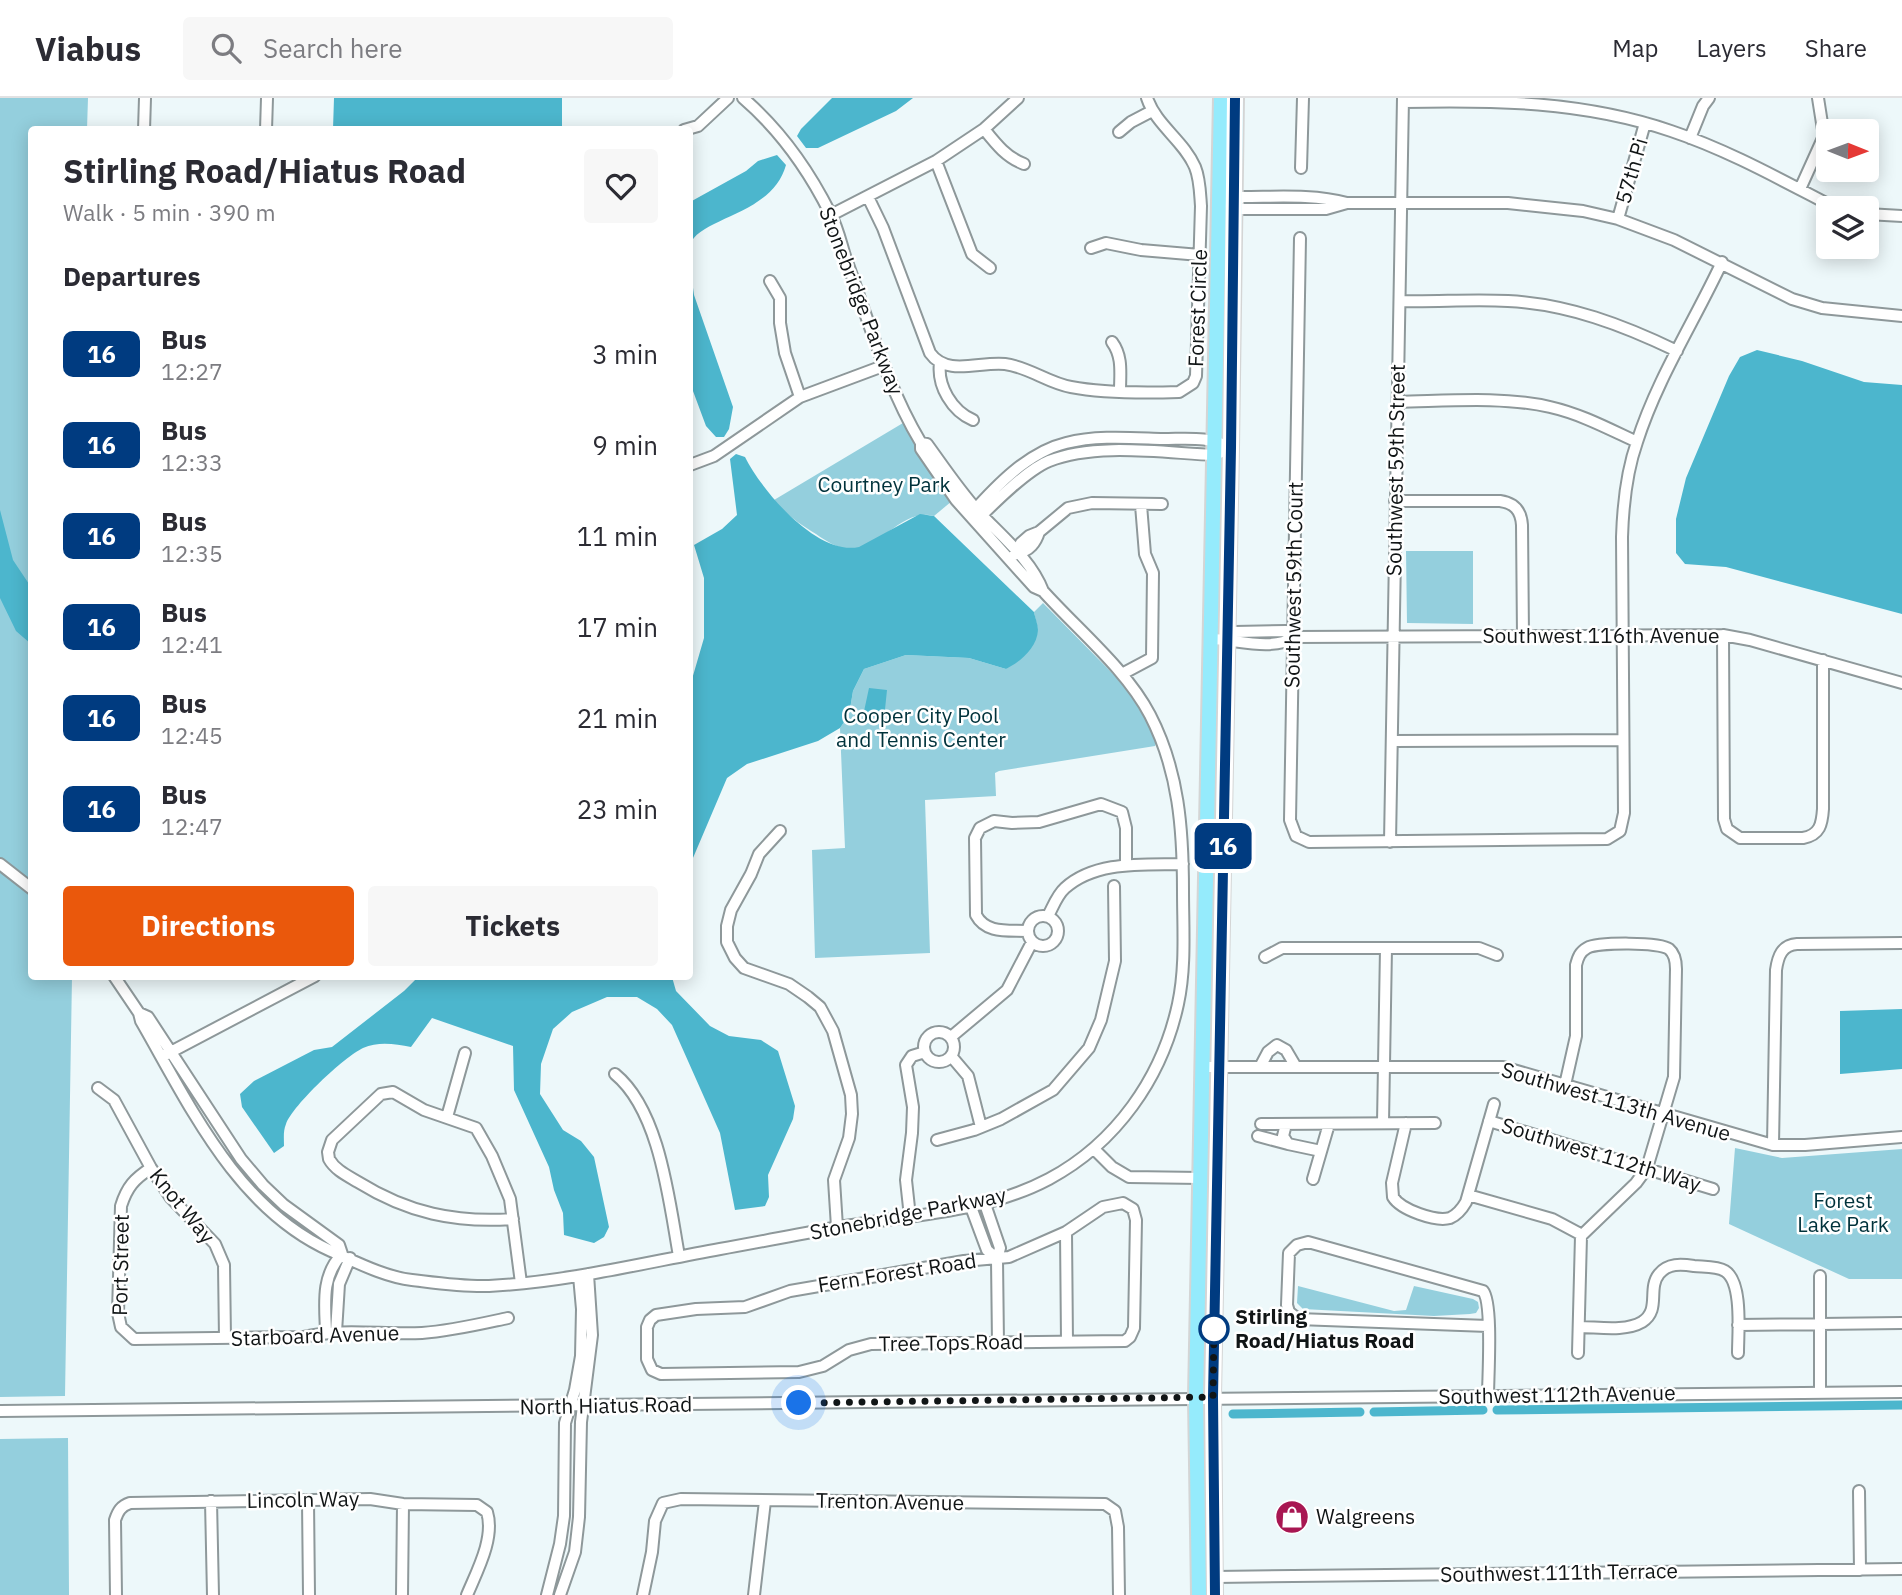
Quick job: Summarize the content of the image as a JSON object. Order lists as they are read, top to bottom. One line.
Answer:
{"streets":{"street":["57th Pi","Stonebridge Parkway","Forest Circle","Southwest 59th Street","Southwest 59th Court","Southwest 116th Avenue","Southwest 113th Avenue","Southwest 112th Way","Knot Way","Port Street","Fern Forest Road","Starboard Avenue","Tree Tops Road","Southwest 112th Avenue","North Hiatus Road","Lincoln Way","Trenton Avenue","Southwest 111th Terrace"]},"crossings":[["Southwest 59th Street","Southwest 59th Court"],["Southwest 59th Street","Southwest 116th Avenue"],["Southwest 59th Court","Southwest 116th Avenue"],["Knot Way","Port Street"],["Knot Way","Starboard Avenue"],["Port Street","Starboard Avenue"],["Fern Forest Road","Tree Tops Road"],["Southwest 112th Avenue","North Hiatus Road"]],"parks":["Courtney Park","Cooper City Pool and Tennis Center","Forest Lake Park"],"places":{"other":["Stirling Road/Hiatus Road"],"shop":["Walgreens"]},"lines":["bus line 16"],"north":"right","page":{"header":"Viabus","search":"Search here","nav":["Map","Layers","Share"],"on_map":"16","heading":[["Stirling Road/Hiatus Road","Walk · 5 min · 390 m"],"Departures"],"list":[{"mark":"16","name":"Bus","note":"12:27","value":"3 min"},{"mark":"16","name":"Bus","note":"12:33","value":"9 min"},{"mark":"16","name":"Bus","note":"12:35","value":"11 min"},{"mark":"16","name":"Bus","note":"12:41","value":"17 min"},{"mark":"16","name":"Bus","note":"12:45","value":"21 min"},{"mark":"16","name":"Bus","note":"12:47","value":"23 min"}],"buttons":["Directions","Tickets"]}}
